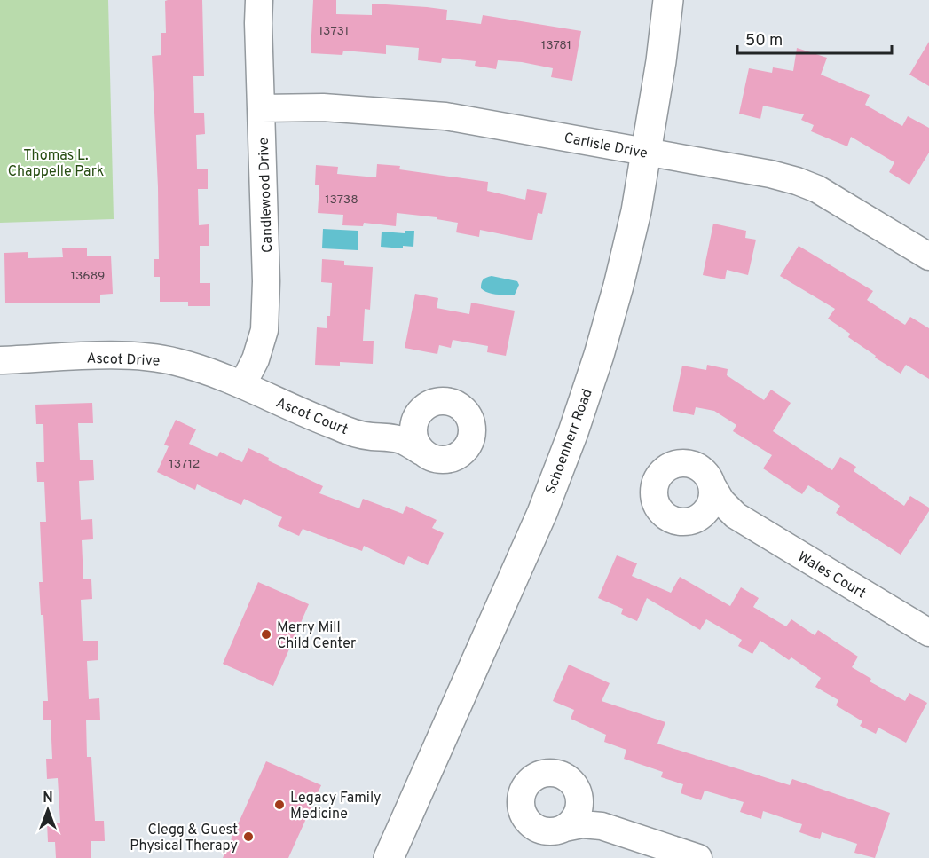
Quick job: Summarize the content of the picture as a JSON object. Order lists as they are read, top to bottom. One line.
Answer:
{"streets":{"main road":["Schoenherr Road"],"street":["Carlisle Drive","Candlewood Drive","Ascot Drive","Ascot Court","Wales Court"]},"crossings":[["Carlisle Drive","Candlewood Drive"],["Carlisle Drive","Schoenherr Road"],["Candlewood Drive","Ascot Drive"],["Candlewood Drive","Ascot Court"],["Ascot Drive","Ascot Court"]],"parks":["Thomas L. Chappelle Park"],"places":["Merry Mill Child Center","Legacy Family Medicine","Clegg & Guest Physical Therapy"],"house_numbers":["13731","13781","13738","13689","13712"],"scale_bar":"50 m","north":"top"}
